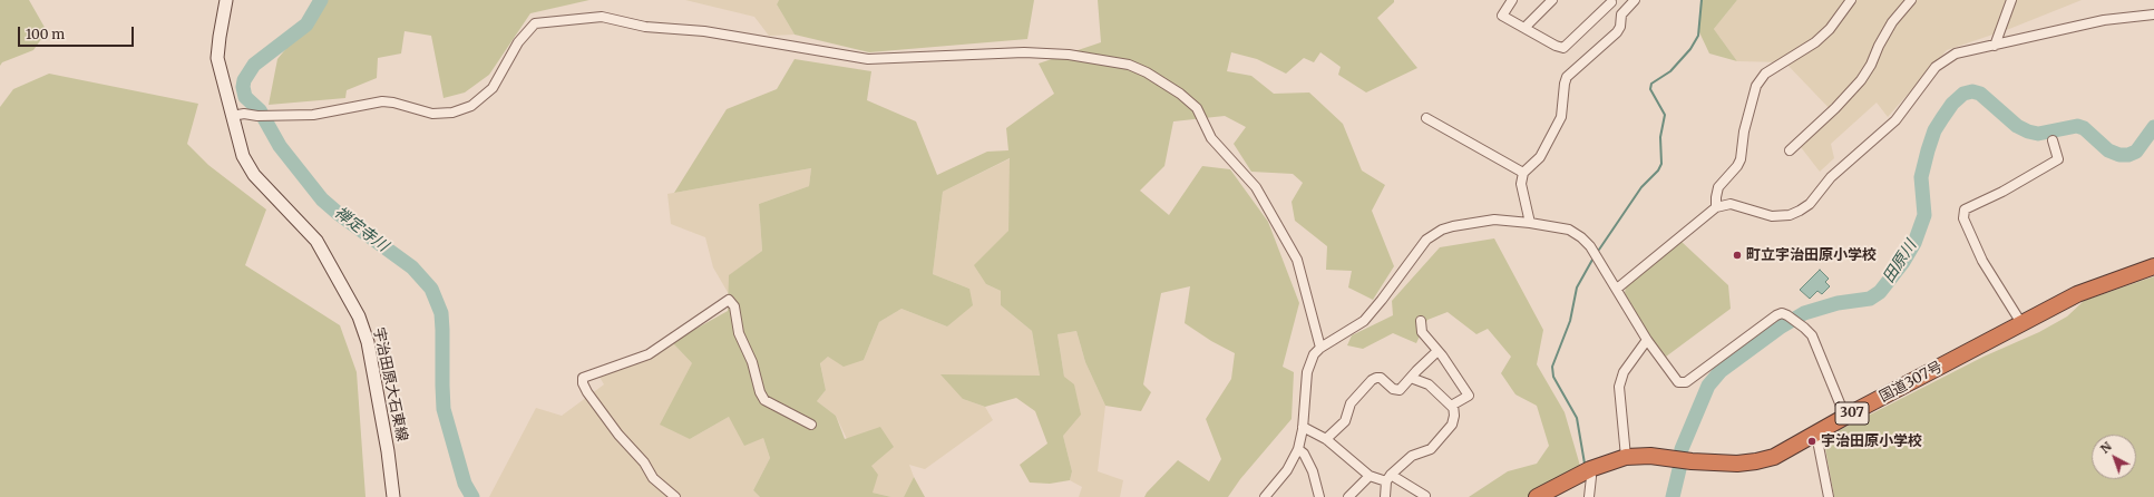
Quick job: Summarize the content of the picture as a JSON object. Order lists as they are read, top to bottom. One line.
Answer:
{"streets":{"highway":["国道307号","307"],"main road":["宇治田原大石東線"]},"water":["禅定寺川","田原川"],"places":["町立宇治田原小学校","宇治田原小学校"],"scale_bar":"100 m","north":"top left"}
